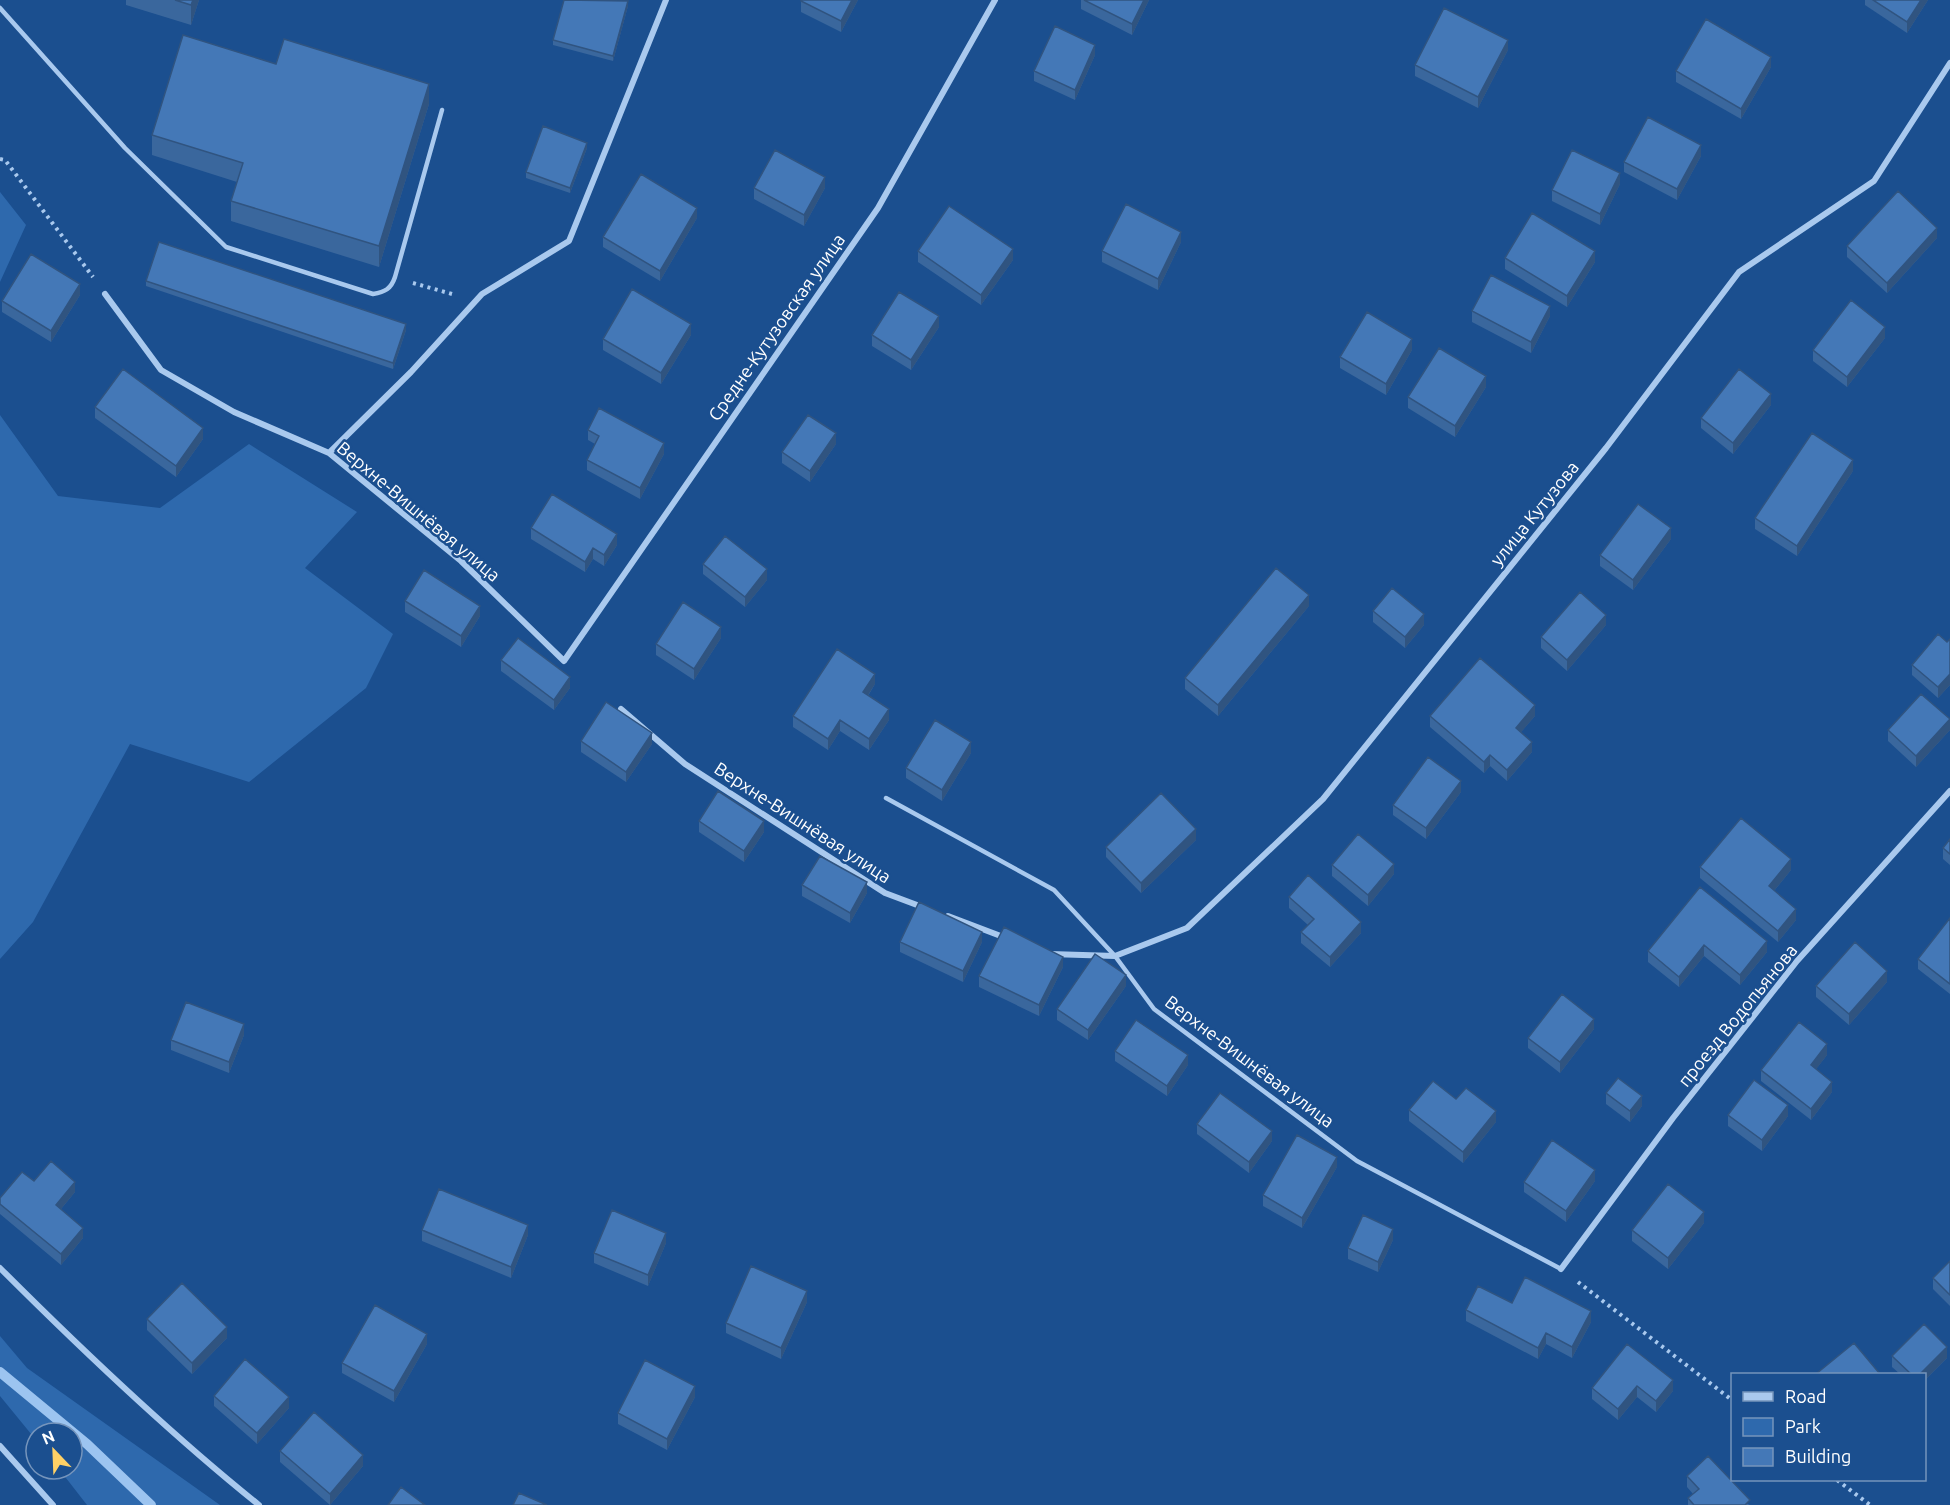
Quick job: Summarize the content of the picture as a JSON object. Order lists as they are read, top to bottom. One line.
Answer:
{"streets":{"street":["Средне-Кутузовская улица","Верхне-Вишнёвая улица","улица Кутузова","проезд Водопьянова"]},"crossings":[["Средне-Кутузовская улица","Верхне-Вишнёвая улица"],["Верхне-Вишнёвая улица","улица Кутузова"],["Верхне-Вишнёвая улица","проезд Водопьянова"]],"legend":["Road","Park","Building"],"north":"top left"}
